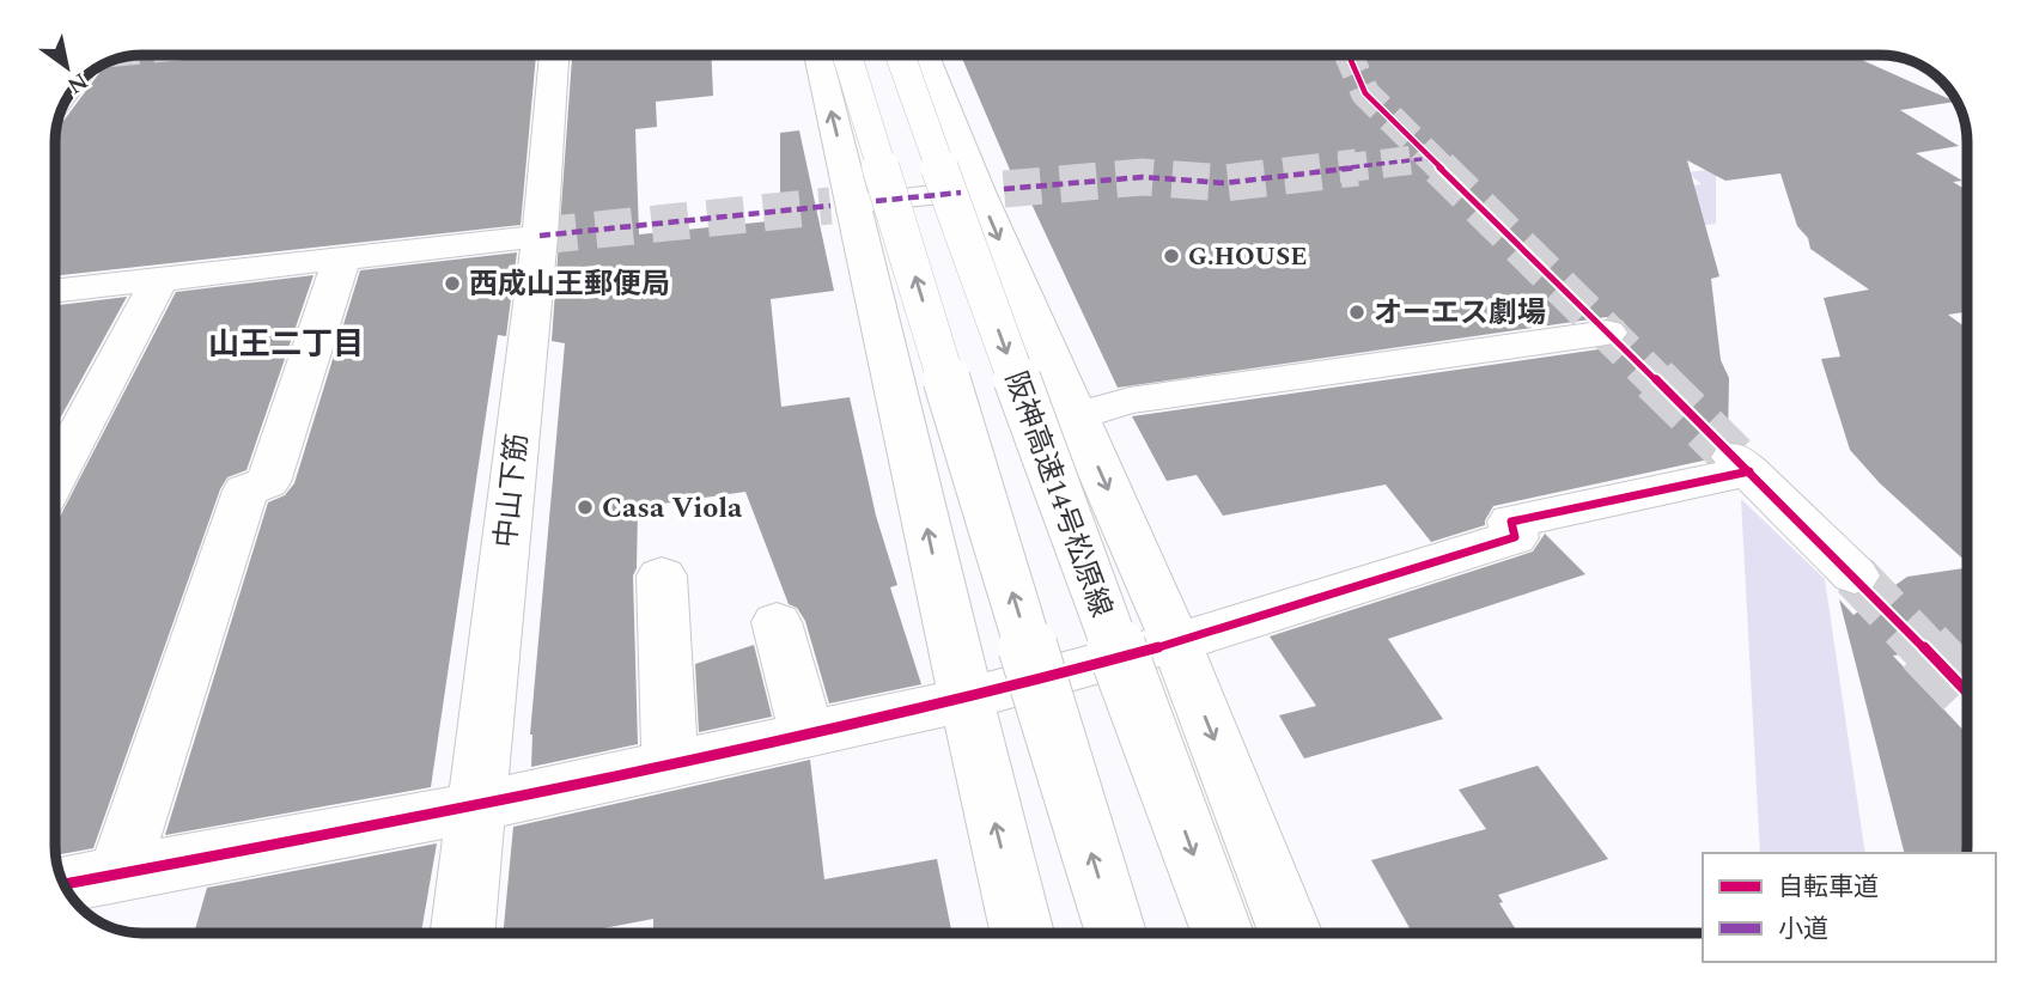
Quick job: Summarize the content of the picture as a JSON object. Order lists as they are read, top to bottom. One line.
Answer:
{"streets":{"main road":["中山下筋","阪神高速14号松原線"]},"districts":["山王二丁目"],"places":["G.HOUSE","西成山王郵便局","オーエス劇場","Casa Viola"],"legend":["自転車道","小道"],"north":"bottom right"}
